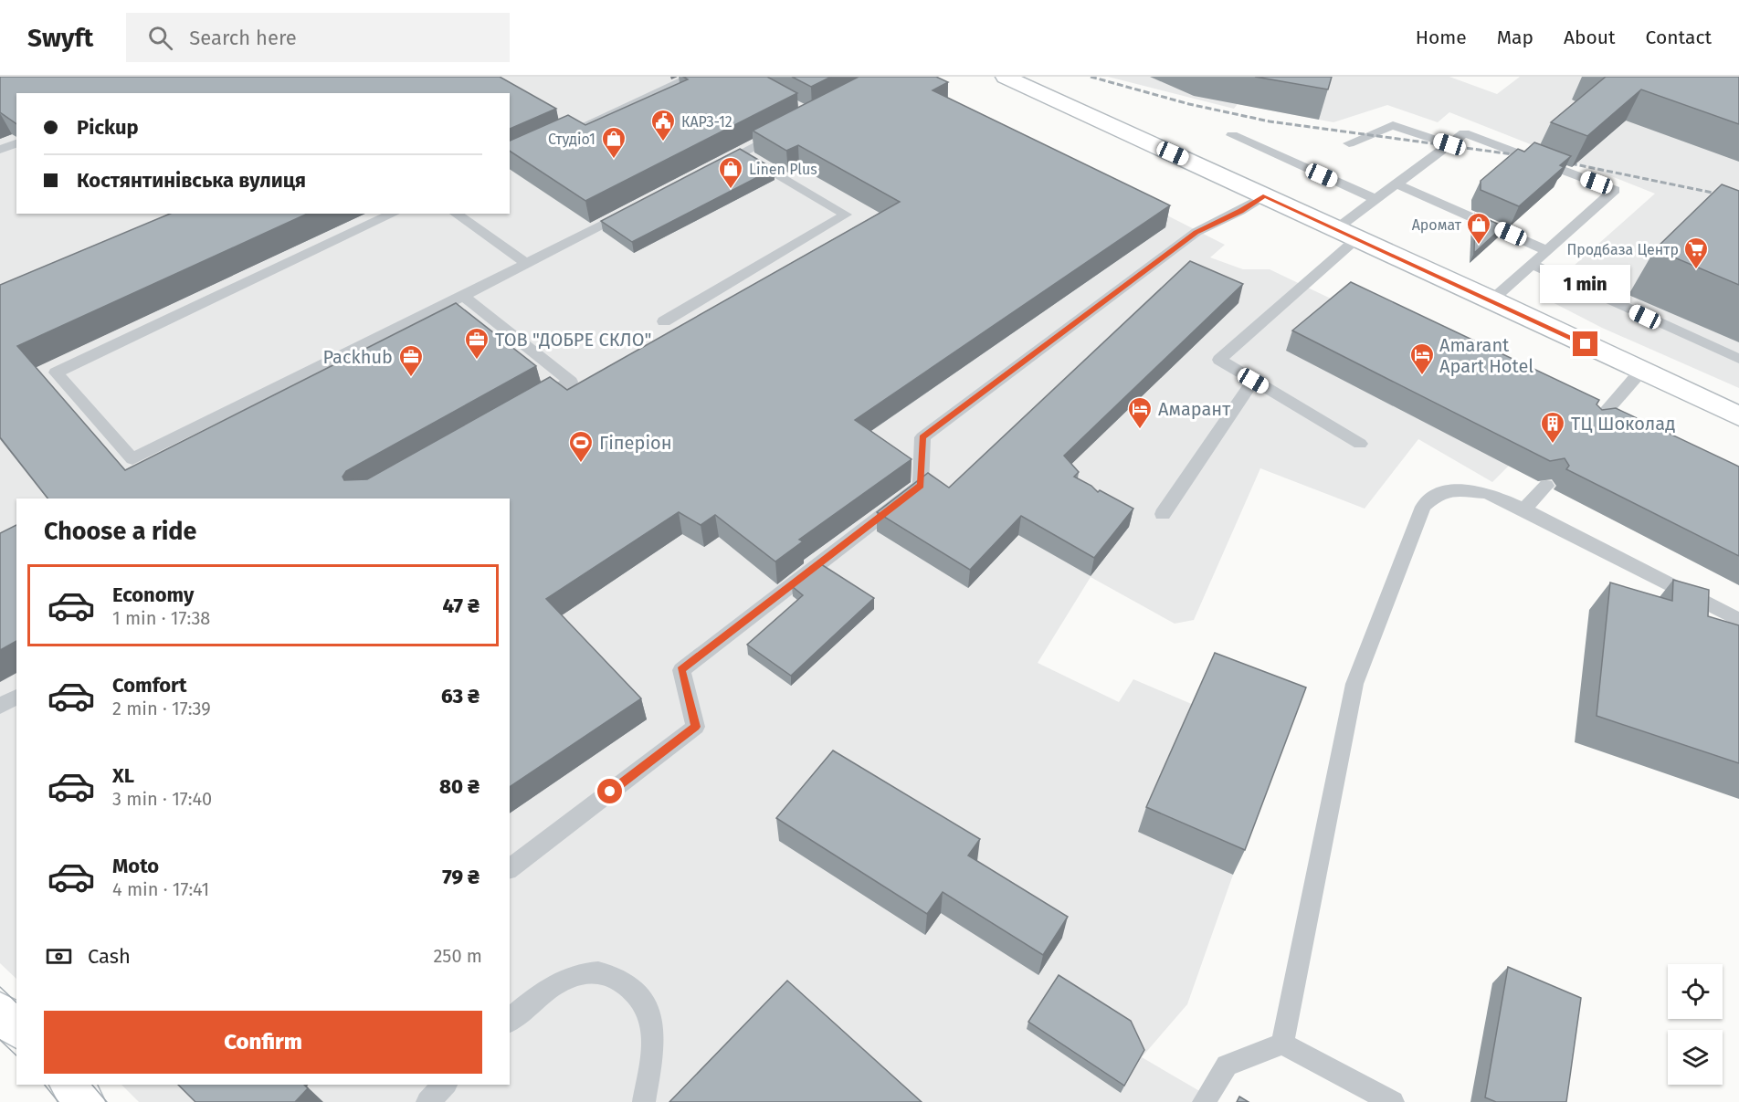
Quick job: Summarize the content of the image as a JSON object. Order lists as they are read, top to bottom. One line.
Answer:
{"places":{"public building":["КАРЗ-12"],"shop":["Студіо1","Linen Plus","Аромат"],"supermarket":["Продбаза Центр"],"office":["ТОВ \"ДОБРЕ СКЛО\"","Packhub"],"hotel":["Amarant Apart Hotel","Амарант"],"building":["ТЦ Шоколад"],"sports":["Гіперіон"]},"page":{"header":"Swyft","search":"Search here","nav":["Home","Map","About","Contact"],"banner":["Pickup","Костянтинівська вулиця"],"bubble":"1 min","heading":"Choose a ride","list":[{"name":"Economy","note":"1 min · 17:38","value":"47 ₴"},{"name":"Comfort","note":"2 min · 17:39","value":"63 ₴"},{"name":"XL","note":"3 min · 17:40","value":"80 ₴"},{"name":"Moto","note":"4 min · 17:41","value":"79 ₴"}],"pay":["Cash","250 m"],"buttons":"Confirm"}}
